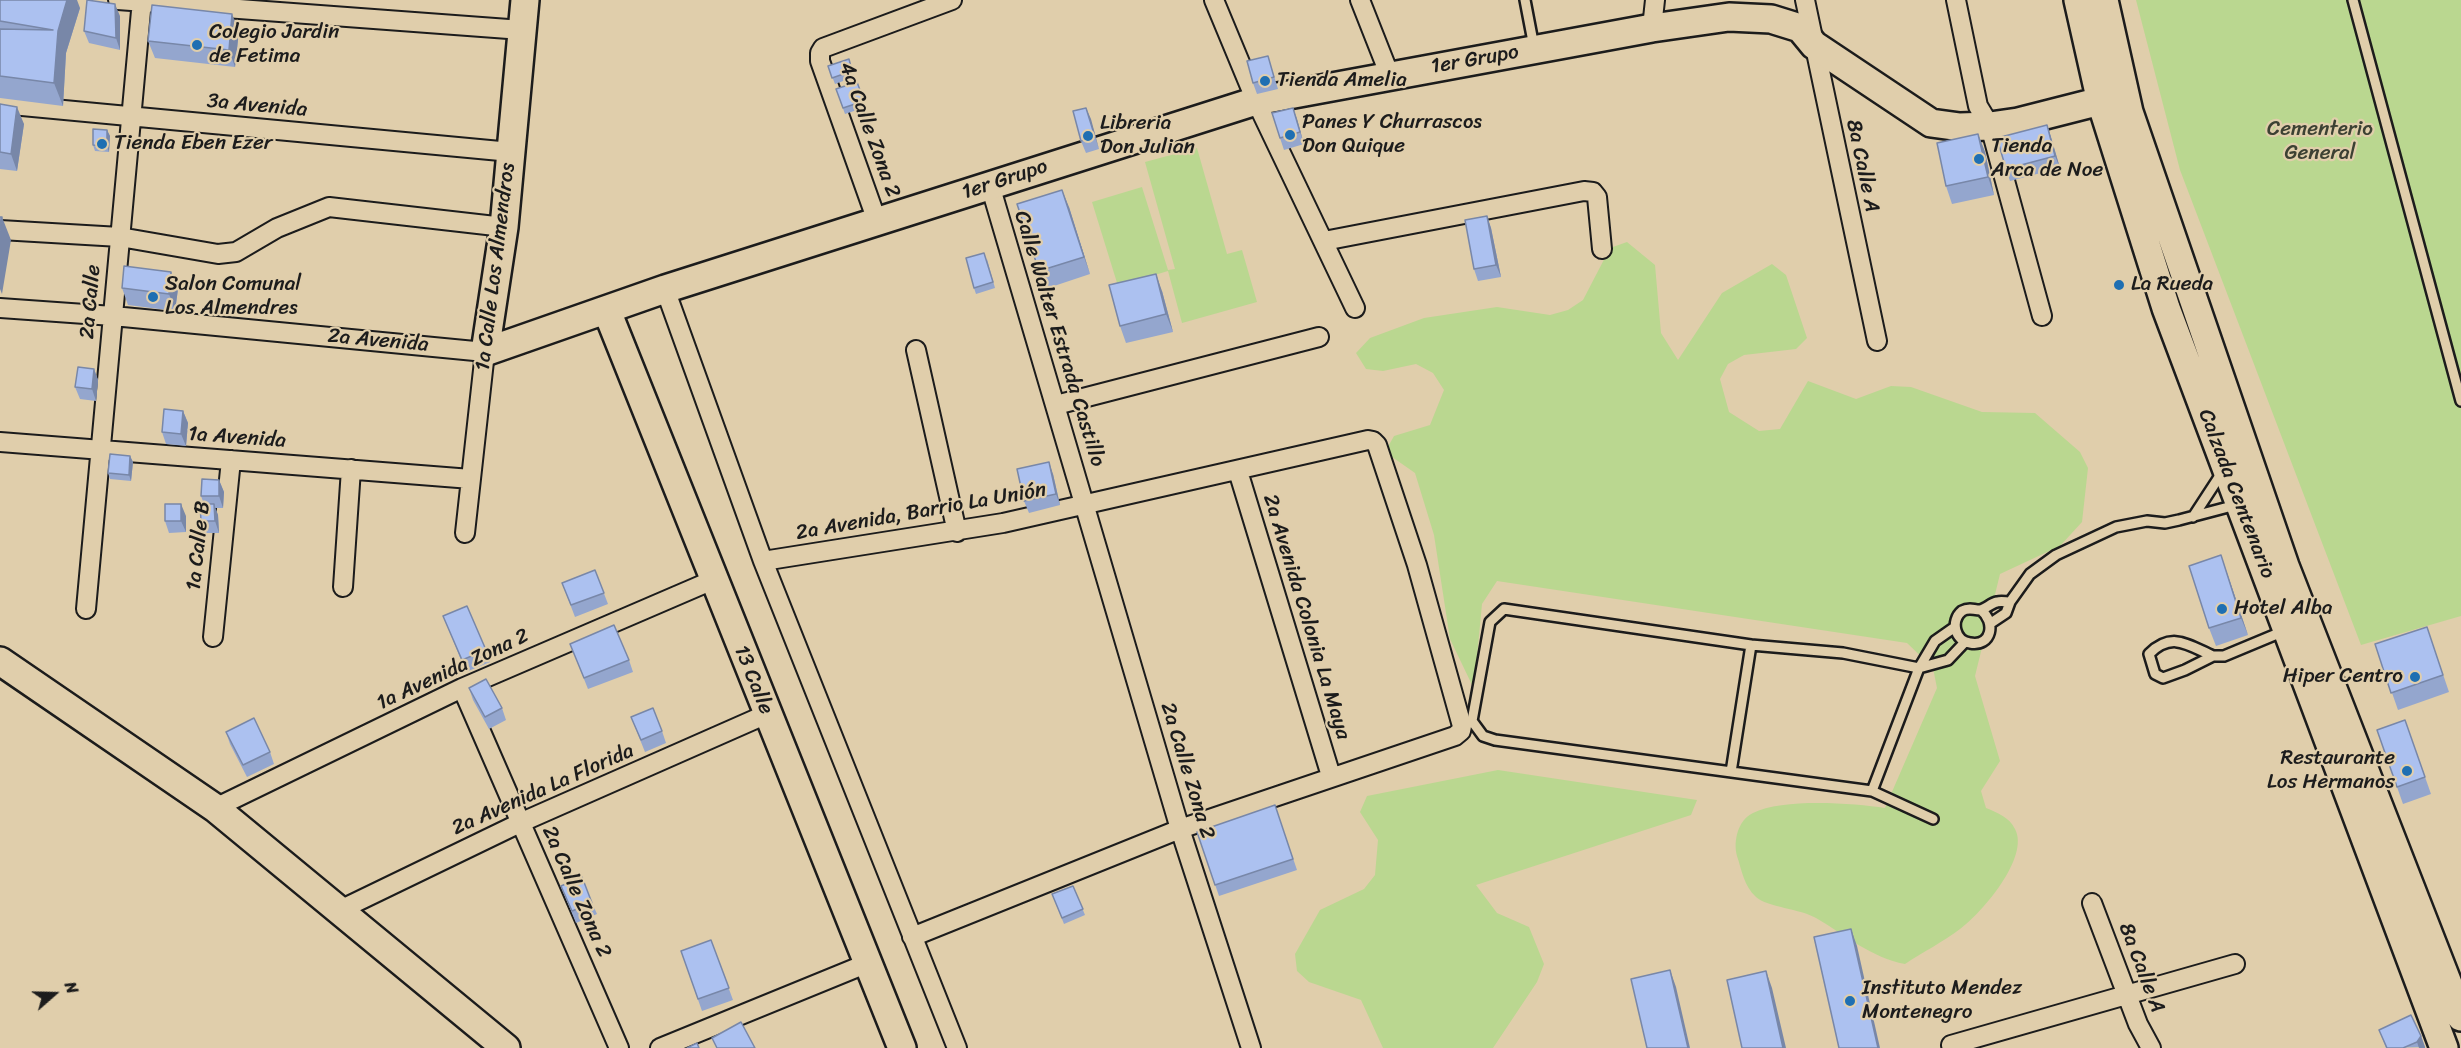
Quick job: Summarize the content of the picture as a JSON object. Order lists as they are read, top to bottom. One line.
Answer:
{"streets":{"street":["1er Grupo","3a Avenida","4a Calle Zona 2","8a Calle A","1a Calle Los Almendros","2a Calle","Calle Walter Estrada Castillo","2a Avenida","1a Avenida","Calzada Centenario","2a Avenida, Barrio La Unión","1a Calle B","2a Avenida Colonia La Maya","1a Avenida Zona 2","13 Calle","2a Calle Zona 2","2a Avenida La Florida"]},"crossings":[["1er Grupo","4a Calle Zona 2"],["1er Grupo","8a Calle A"],["1er Grupo","Calle Walter Estrada Castillo"],["1er Grupo","2a Avenida"],["1er Grupo","Calzada Centenario"],["1er Grupo","13 Calle"],["3a Avenida","1a Calle Los Almendros"],["3a Avenida","2a Calle"],["1a Calle Los Almendros","2a Avenida"],["1a Calle Los Almendros","1a Avenida"],["2a Calle","2a Avenida"],["2a Calle","1a Avenida"],["Calle Walter Estrada Castillo","2a Avenida, Barrio La Unión"],["Calle Walter Estrada Castillo","2a Calle Zona 2"],["2a Avenida","13 Calle"],["1a Avenida","1a Calle B"],["2a Avenida, Barrio La Unión","2a Avenida Colonia La Maya"],["2a Avenida, Barrio La Unión","2a Calle Zona 2"],["1a Avenida Zona 2","13 Calle"],["1a Avenida Zona 2","2a Calle Zona 2"],["13 Calle","2a Avenida La Florida"],["2a Calle Zona 2","2a Avenida La Florida"]],"parks":["Cementerio General"],"places":["Colegio Jardin de Fetima","Tienda Amelia","Panes Y Churrascos Don Quique","Libreria Don Julian","Tienda Eben Ezer","Tienda Arca de Noe","La Rueda","Salon Comunal Los Almendres","Hotel Alba","Hiper Centro","Restaurante Los Hermanos","Instituto Mendez Montenegro"],"north":"right"}
